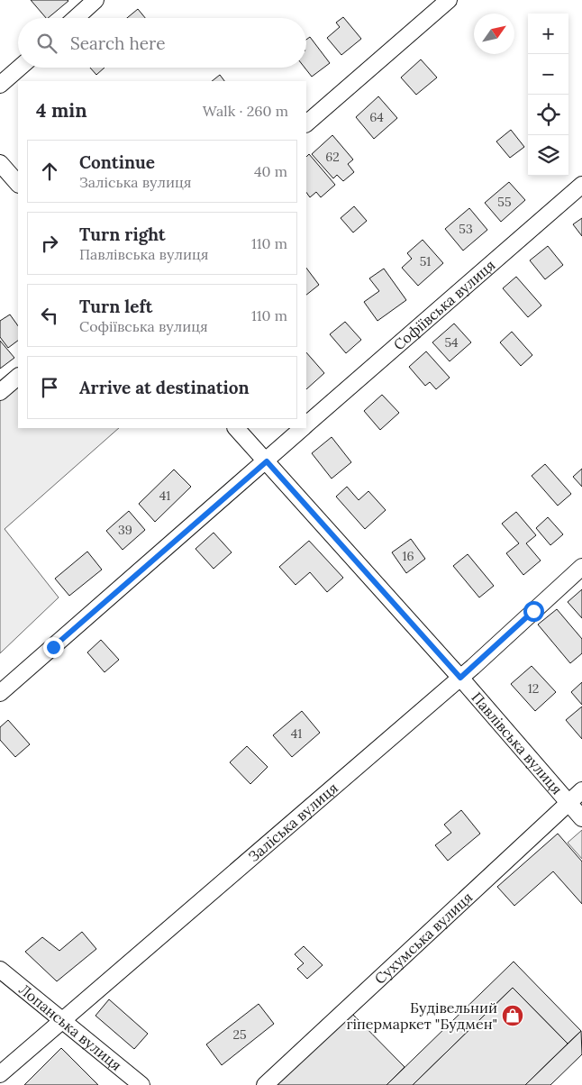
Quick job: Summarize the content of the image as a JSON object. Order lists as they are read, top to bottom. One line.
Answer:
{"streets":{"street":["Софіївська вулиця","Павлівська вулиця","Заліська вулиця","Сухумська вулиця","Лопанська вулиця"]},"crossings":[["Софіївська вулиця","Павлівська вулиця"],["Павлівська вулиця","Заліська вулиця"],["Павлівська вулиця","Сухумська вулиця"],["Заліська вулиця","Лопанська вулиця"]],"places":{"shop":["Будівельний гіпермаркет \"Будмен\""]},"house_numbers":["64","62","55","53","51","54","41","39","16","12","41","25"],"north":"top right","page":{"map_buttons":["+","−"],"search":"Search here","heading":["4 min","Walk · 260 m"],"list":[["Continue","Заліська вулиця","40 m"],["Turn right","Павлівська вулиця","110 m"],["Turn left","Софіївська вулиця","110 m"],"Arrive at destination"]}}
